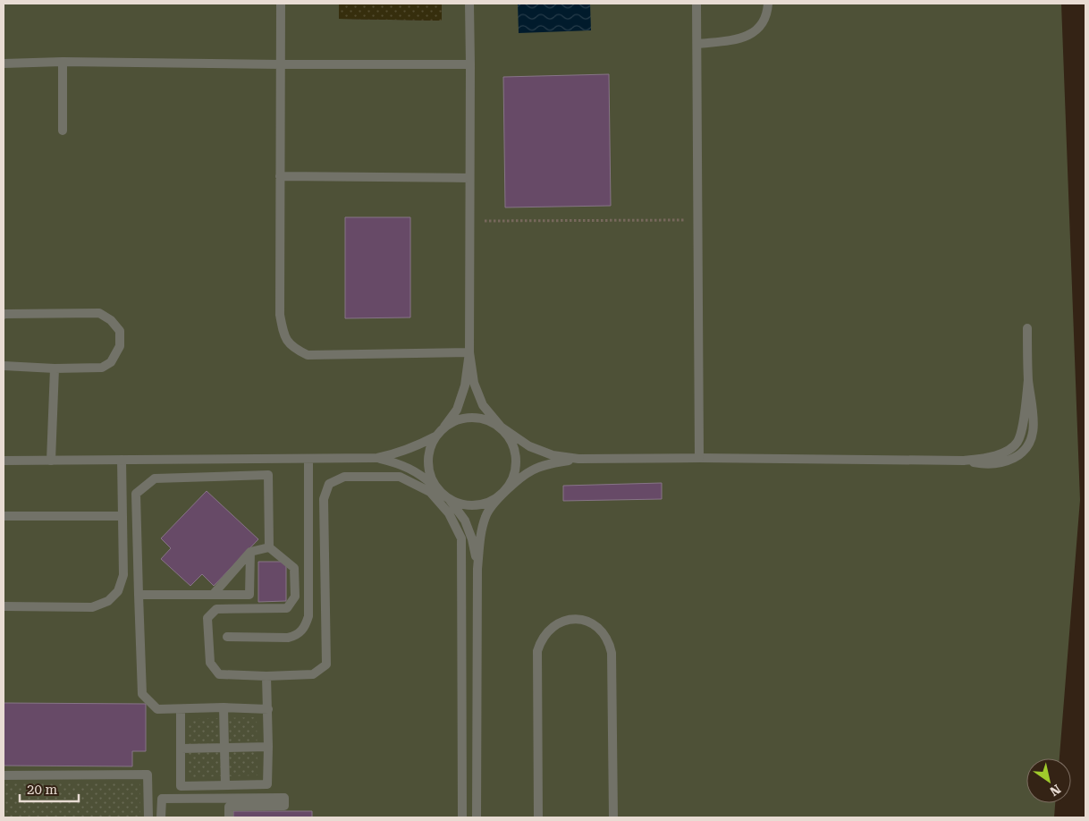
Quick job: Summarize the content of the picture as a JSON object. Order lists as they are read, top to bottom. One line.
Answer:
{"scale_bar":"20 m","north":"bottom right"}
